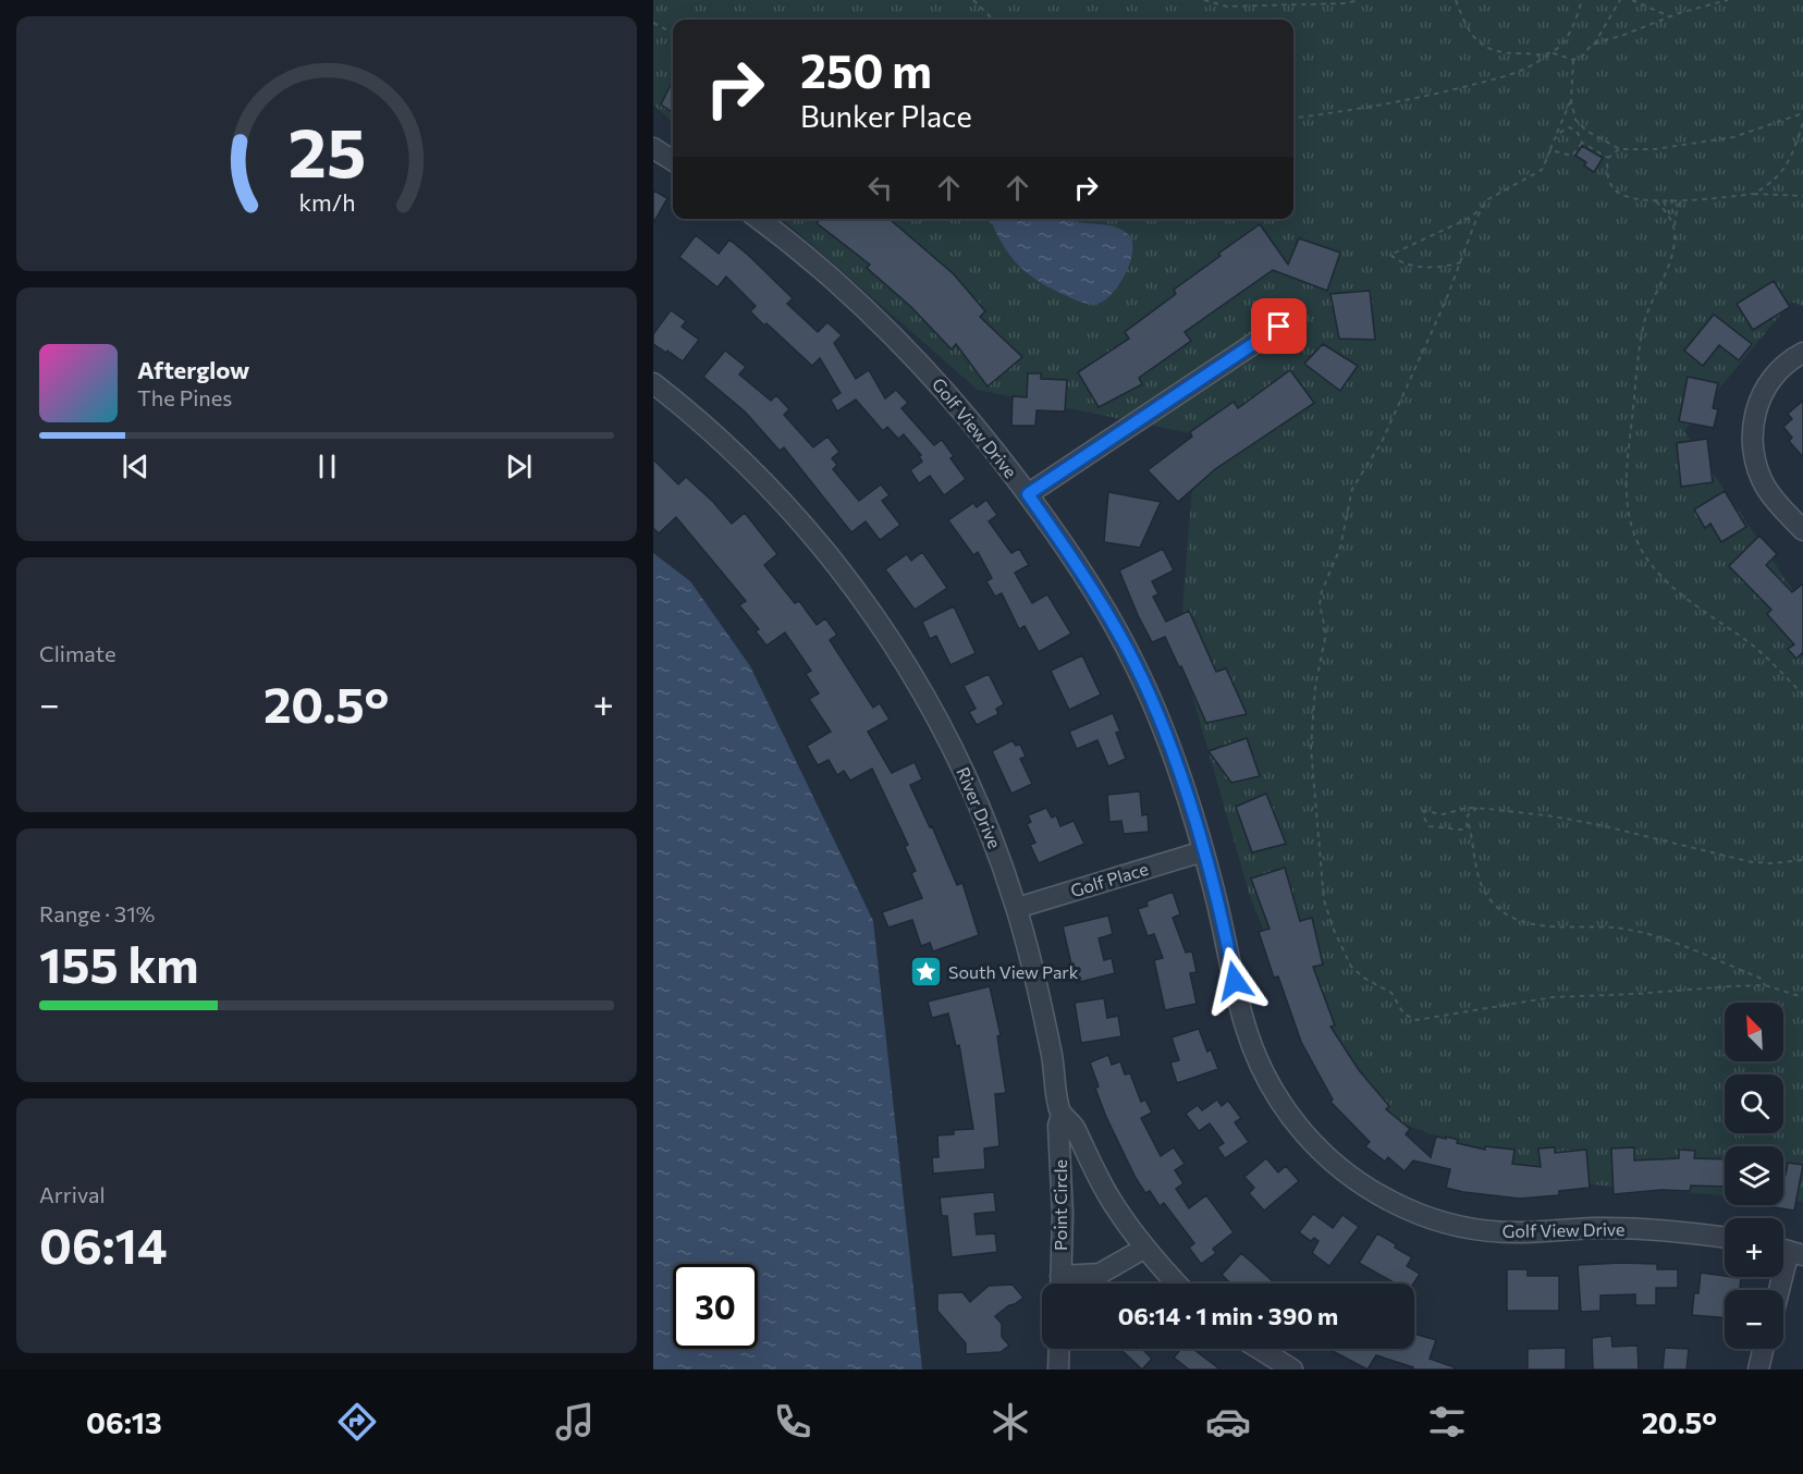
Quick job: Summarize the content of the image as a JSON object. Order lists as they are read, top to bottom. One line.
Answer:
{"streets":{"street":["Golf View Drive","River Drive","Golf Place","Point Circle"]},"crossings":[["Golf View Drive","Golf Place"],["River Drive","Golf Place"],["River Drive","Point Circle"]],"places":{"place":["South View Park"]},"north":"top left","page":{"turn":["250 m","Bunker Place"],"song":["Afterglow","The Pines"],"tile":["Climate",["Range · 31%","155 km"],["Arrival","06:14"]],"heat":["−","20.5°","+"],"map_buttons":["+","−"],"limit":"30","trip":"06:14 · 1 min · 390 m","tabs":["06:13","20.5°"],"gauge":["25","km/h"]}}
